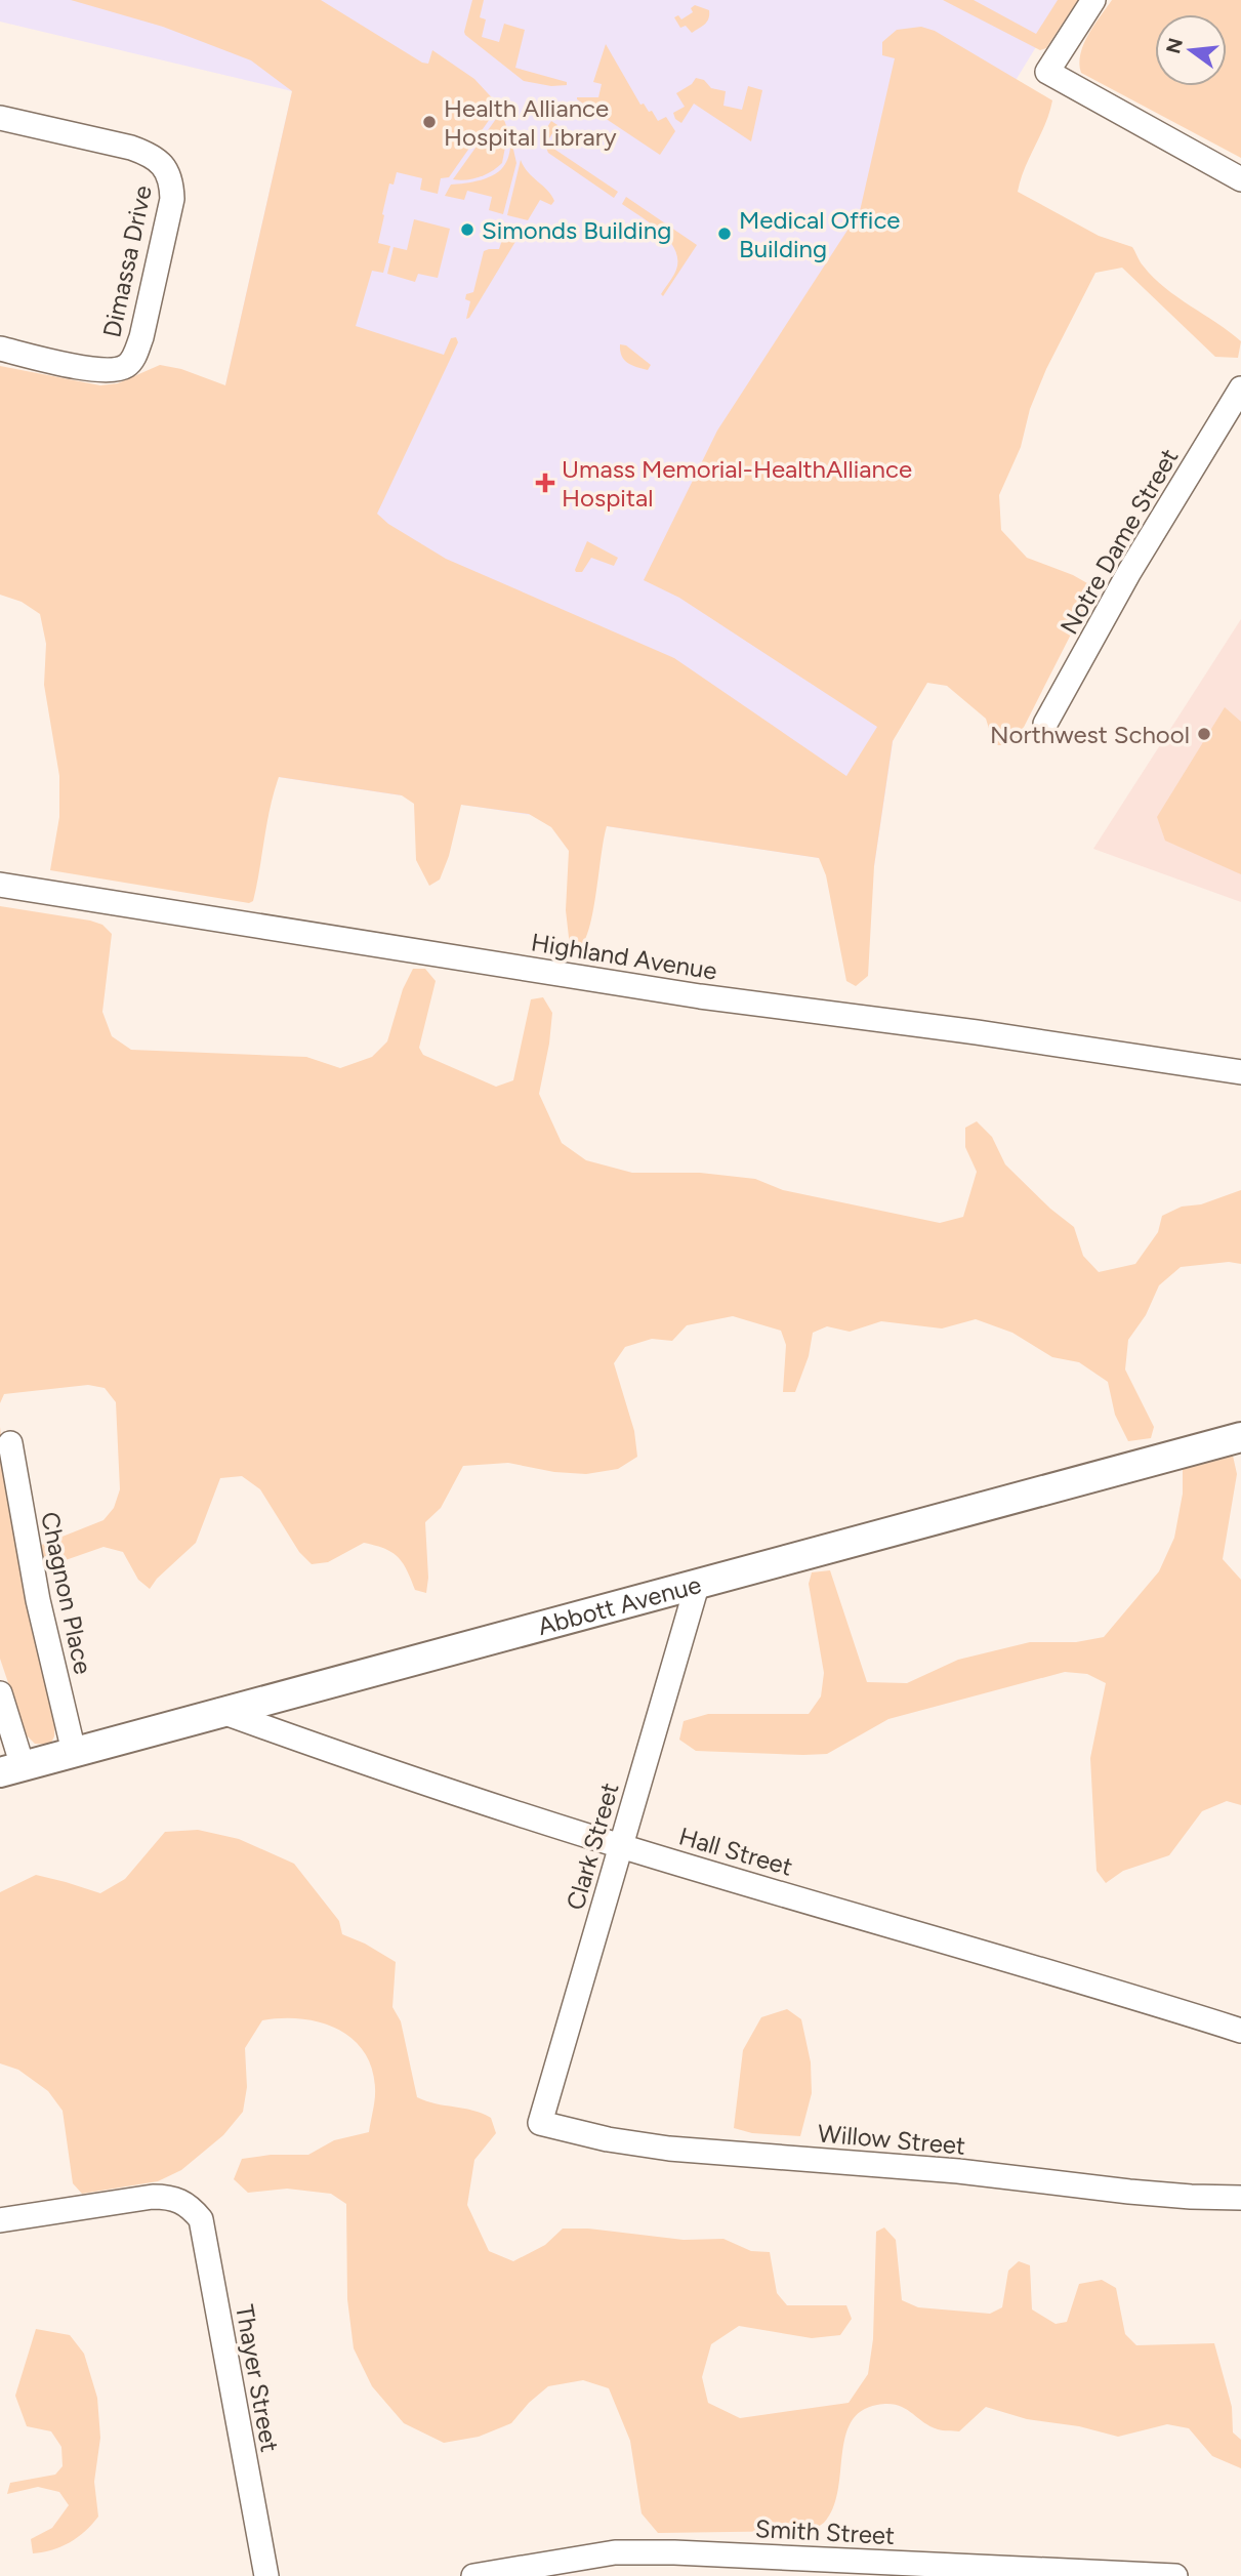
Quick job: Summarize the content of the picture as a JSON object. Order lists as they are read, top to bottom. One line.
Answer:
{"streets":{"street":["Dimassa Drive","Notre Dame Street","Highland Avenue","Chagnon Place","Abbott Avenue","Clark Street","Hall Street","Willow Street","Thayer Street","Smith Street"]},"crossings":[["Chagnon Place","Abbott Avenue"],["Abbott Avenue","Clark Street"],["Abbott Avenue","Hall Street"],["Clark Street","Hall Street"],["Clark Street","Willow Street"]],"places":{"other":["Health Alliance Hospital Library","Simonds Building","Medical Office Building","Northwest School"],"health":["Umass Memorial-HealthAlliance Hospital"]},"north":"left"}
